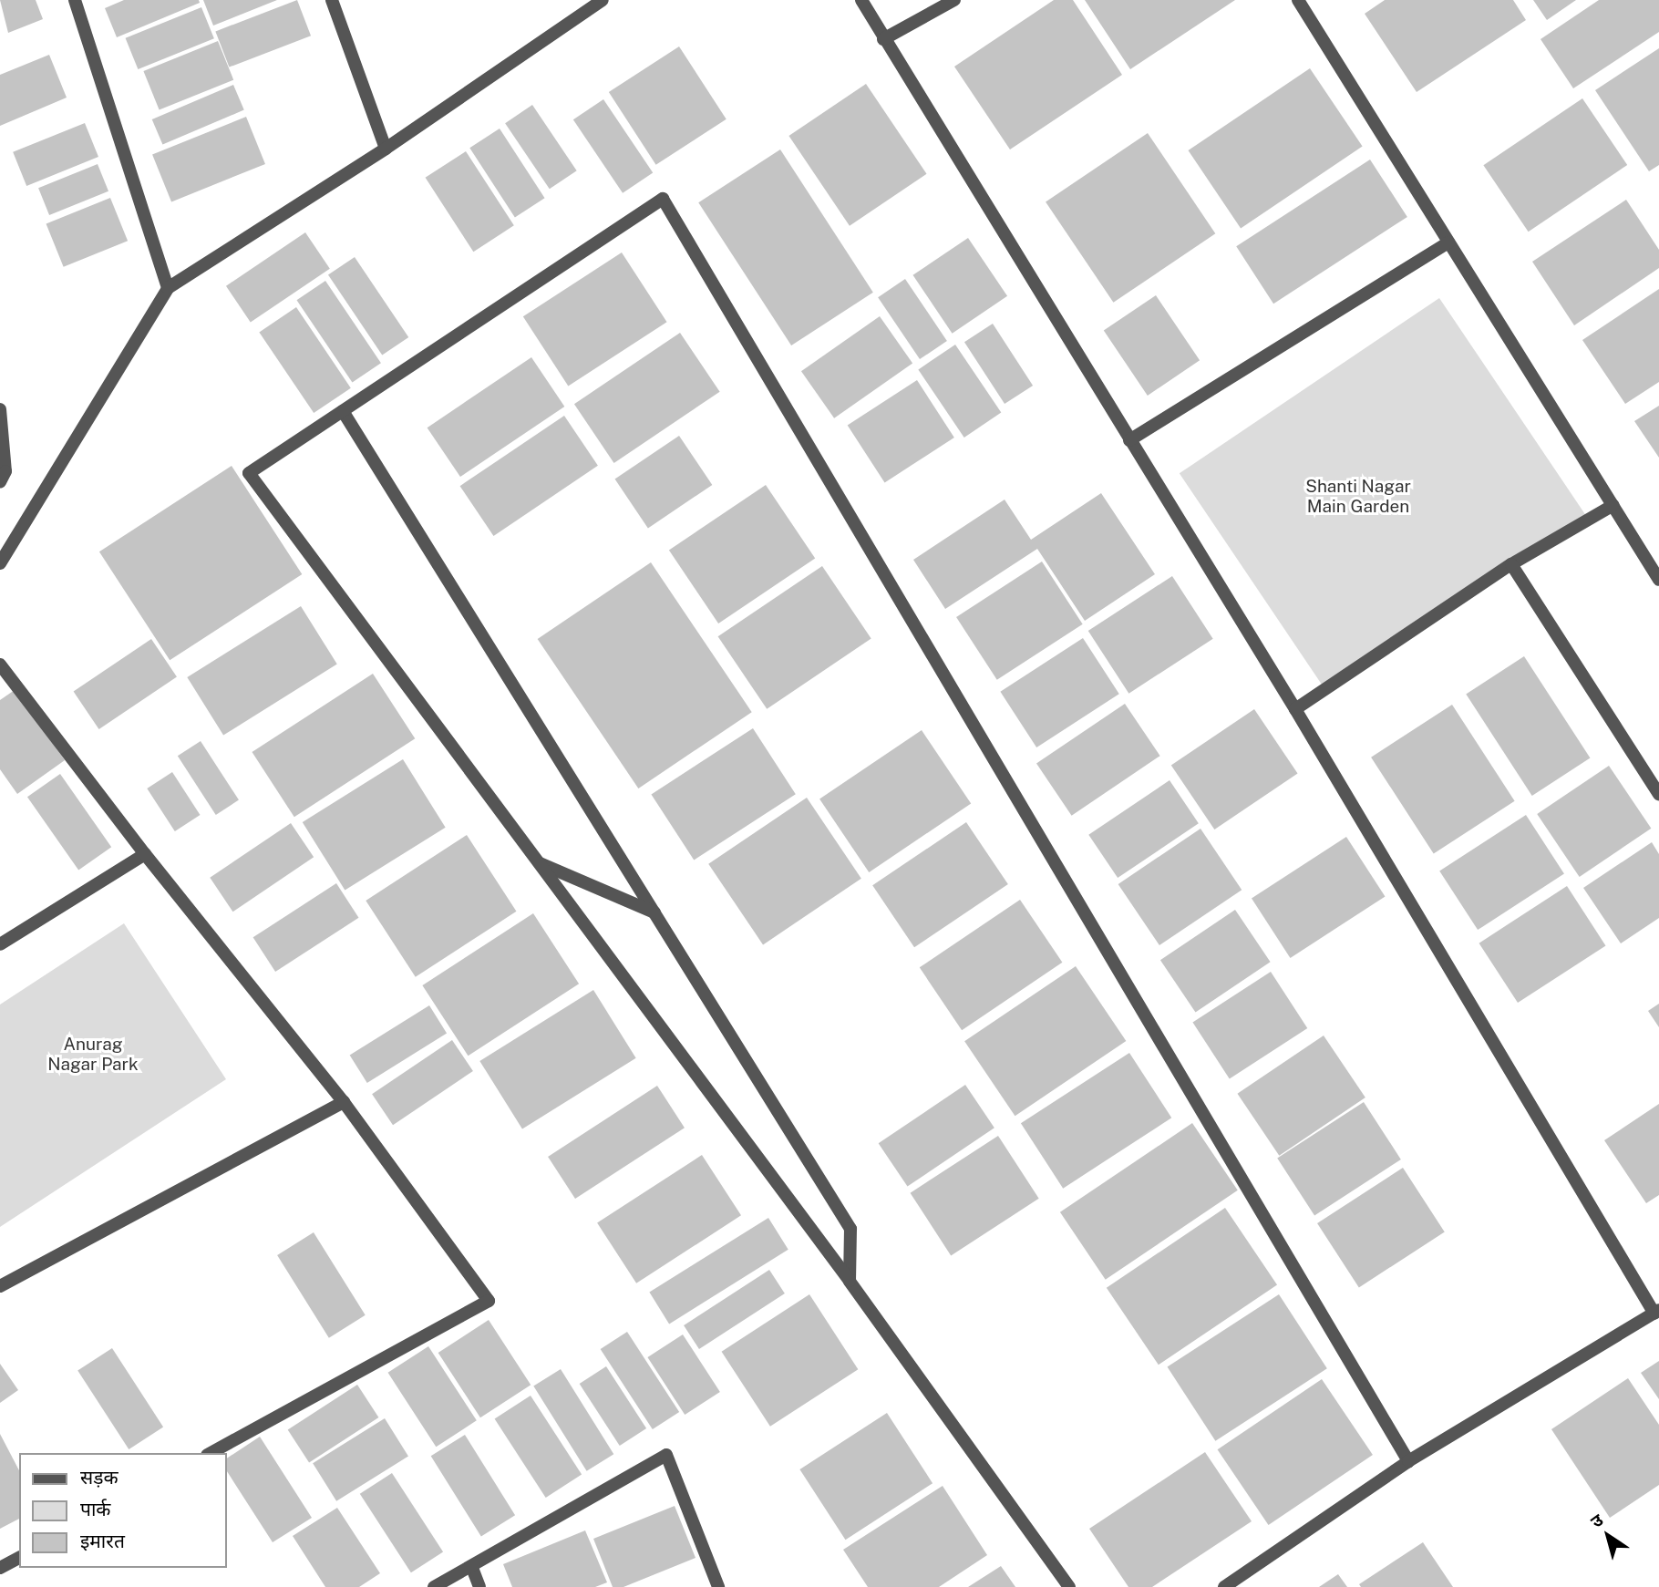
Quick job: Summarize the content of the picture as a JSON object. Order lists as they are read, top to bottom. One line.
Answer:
{"parks":["Shanti Nagar Main Garden","Anurag Nagar Park"],"legend":["सड़क","पार्क","इमारत"],"north":"top left"}
